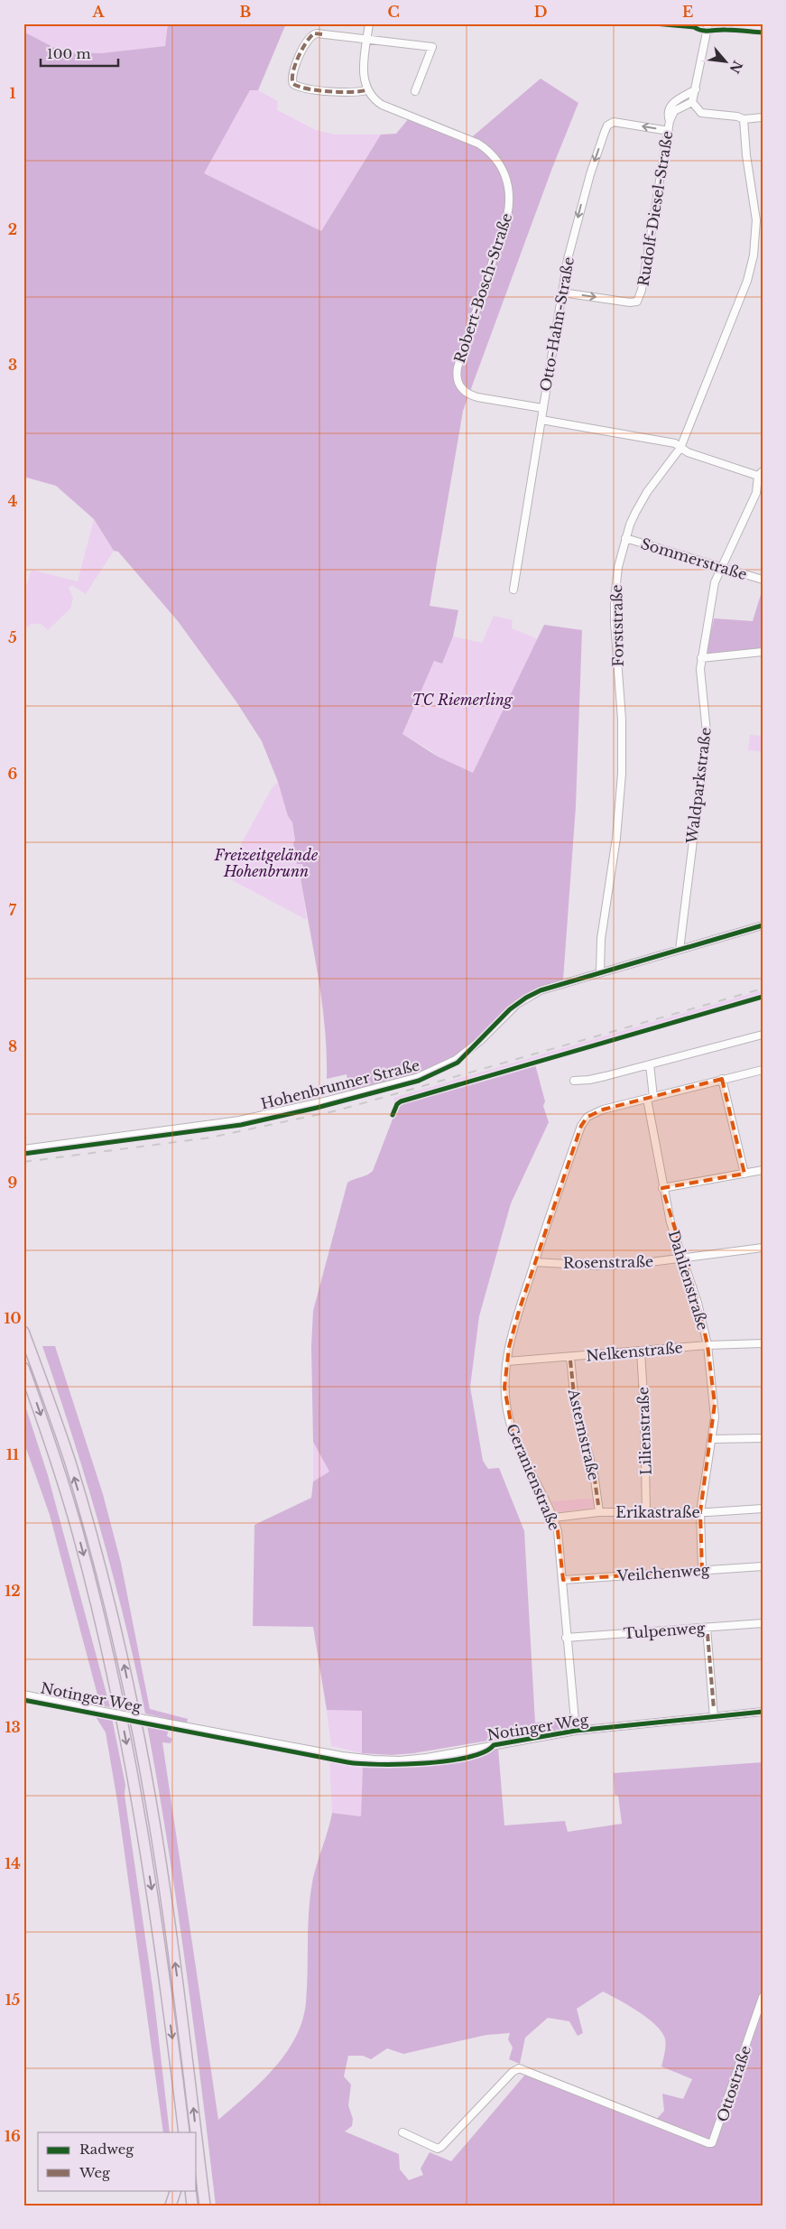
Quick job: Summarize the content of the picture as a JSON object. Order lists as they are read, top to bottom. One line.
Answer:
{"streets":{"street":["Rudolf-Diesel-Straße","Robert-Bosch-Straße","Otto-Hahn-Straße","Sommerstraße","Forststraße","Waldparkstraße","Hohenbrunner Straße","Rosenstraße","Dahlienstraße","Nelkenstraße","Lilienstraße","Asternstraße","Geranienstraße","Erikastraße","Veilchenweg","Tulpenweg","Notinger Weg","Ottostraße"]},"crossings":[["Rudolf-Diesel-Straße","Otto-Hahn-Straße"],["Robert-Bosch-Straße","Otto-Hahn-Straße"],["Sommerstraße","Forststraße"],["Sommerstraße","Waldparkstraße"],["Forststraße","Hohenbrunner Straße"],["Waldparkstraße","Hohenbrunner Straße"],["Rosenstraße","Dahlienstraße"],["Rosenstraße","Geranienstraße"],["Dahlienstraße","Nelkenstraße"],["Dahlienstraße","Geranienstraße"],["Dahlienstraße","Erikastraße"],["Dahlienstraße","Veilchenweg"],["Nelkenstraße","Lilienstraße"],["Nelkenstraße","Asternstraße"],["Nelkenstraße","Geranienstraße"],["Lilienstraße","Erikastraße"],["Asternstraße","Erikastraße"],["Geranienstraße","Erikastraße"],["Geranienstraße","Veilchenweg"],["Geranienstraße","Tulpenweg"],["Geranienstraße","Notinger Weg"]],"one_way":["Otto-Hahn-Straße"],"parks":["TC Riemerling","Freizeitgelände Hohenbrunn"],"legend":["Radweg","Weg"],"scale_bar":"100 m","north":"bottom right","grid":{"columns":["A","B","C","D","E"],"rows":["1","2","3","4","5","6","7","8","9","10","11","12","13","14","15","16"]}}
